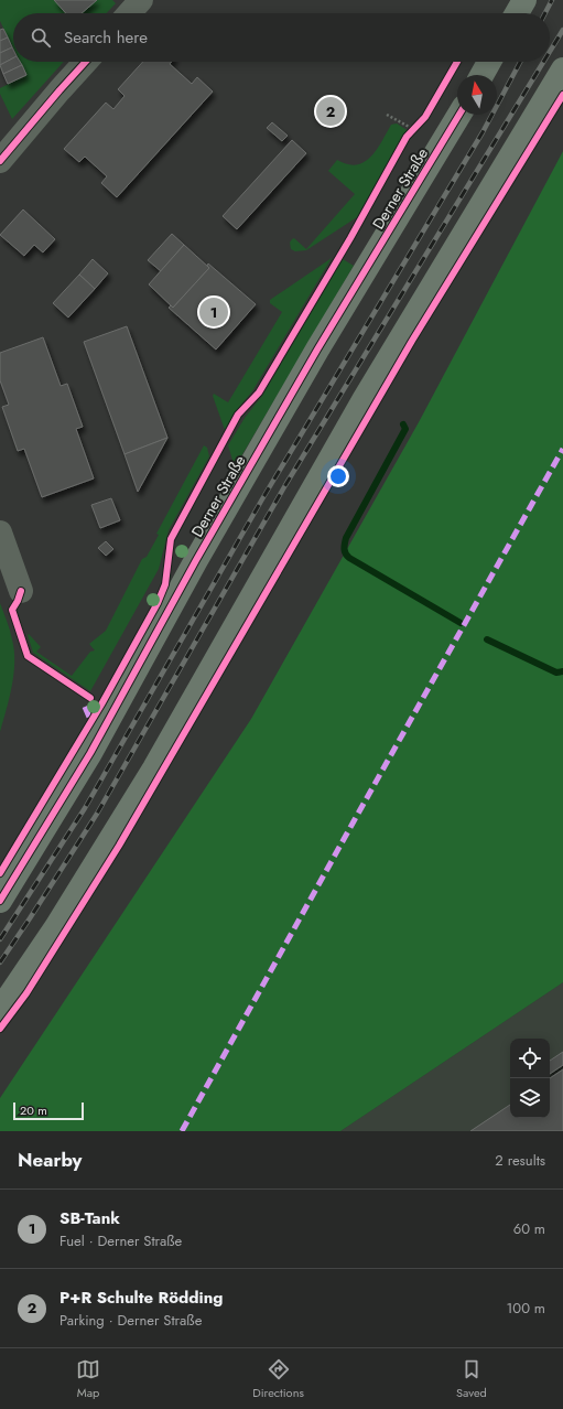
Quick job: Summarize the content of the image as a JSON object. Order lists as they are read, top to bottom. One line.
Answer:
{"streets":{"main road":["Derner Straße"]},"scale_bar":"20 m","north":"top","page":{"search":"Search here","pins":["2","1"],"scale":"20 m","heading":["Nearby","2 results"],"list":[{"mark":"1","name":"SB-Tank","note":"Fuel · Derner Straße","value":"60 m"},{"mark":"2","name":"P+R Schulte Rödding","note":"Parking · Derner Straße","value":"100 m"}],"nav":["Map","Directions","Saved"]}}
